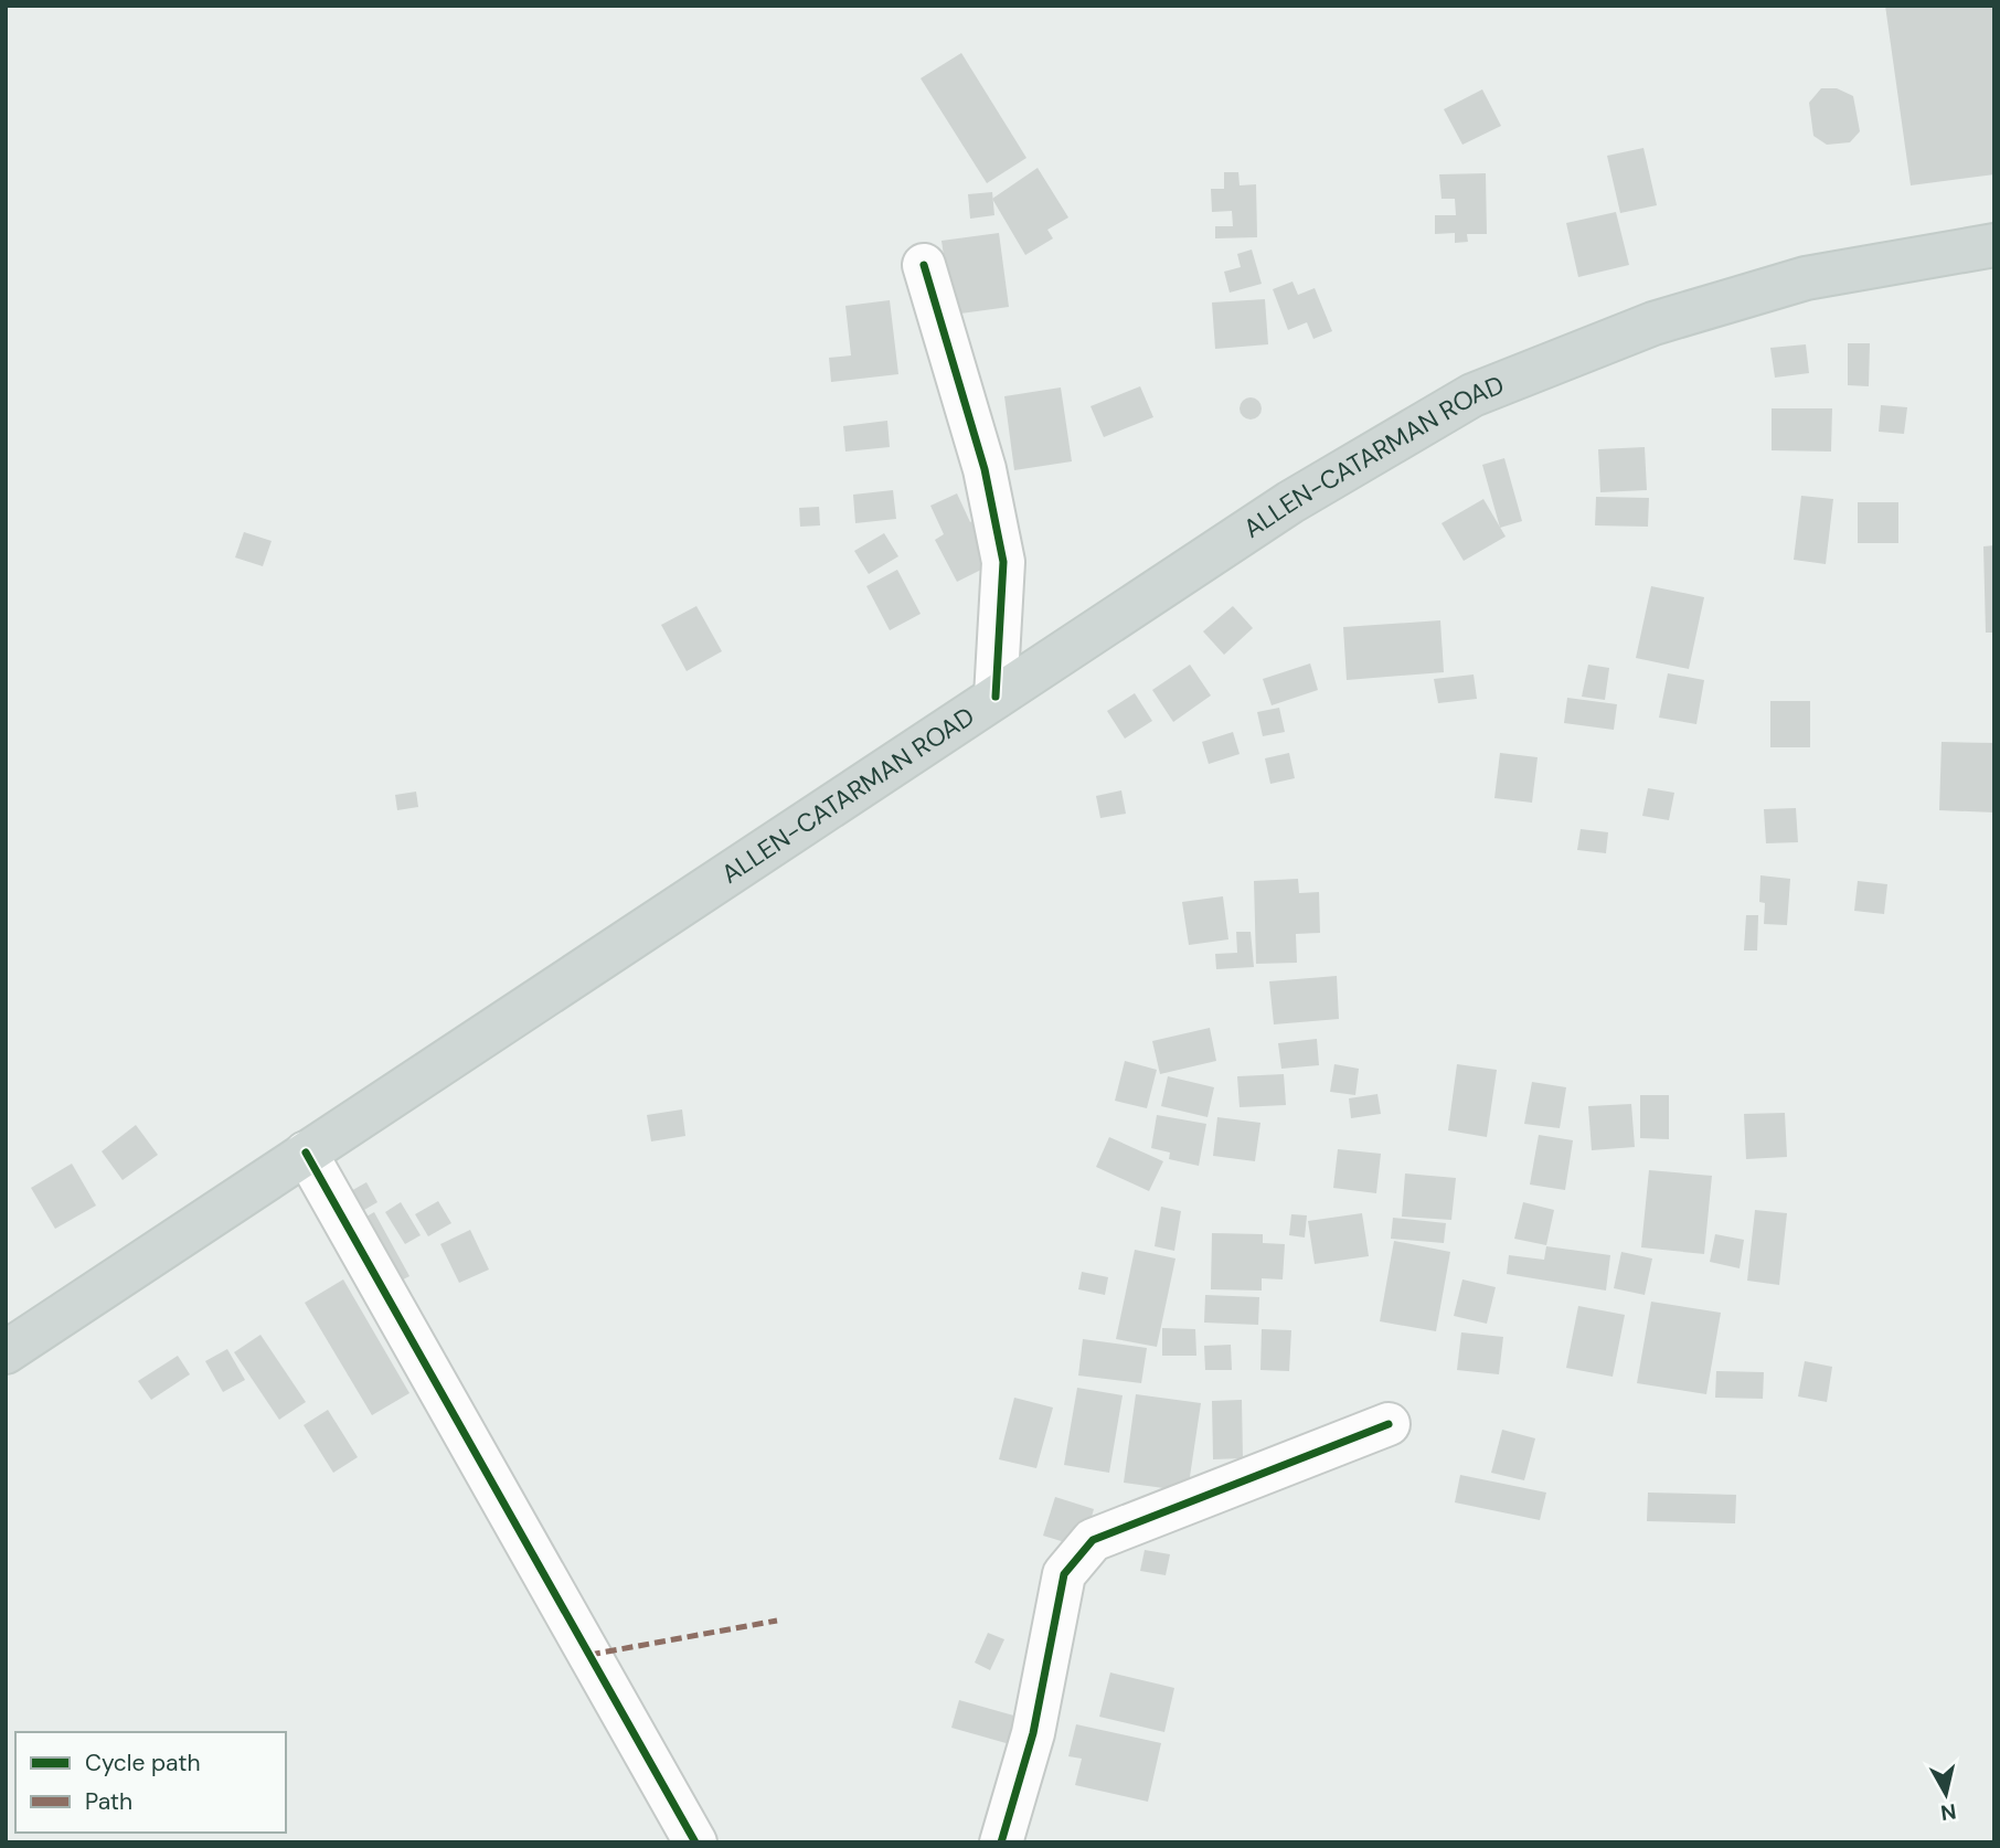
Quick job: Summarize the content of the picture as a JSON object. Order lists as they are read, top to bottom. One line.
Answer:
{"streets":{"main road":["ALLEN-CATARMAN ROAD"]},"legend":["Cycle path","Path"],"north":"bottom"}
